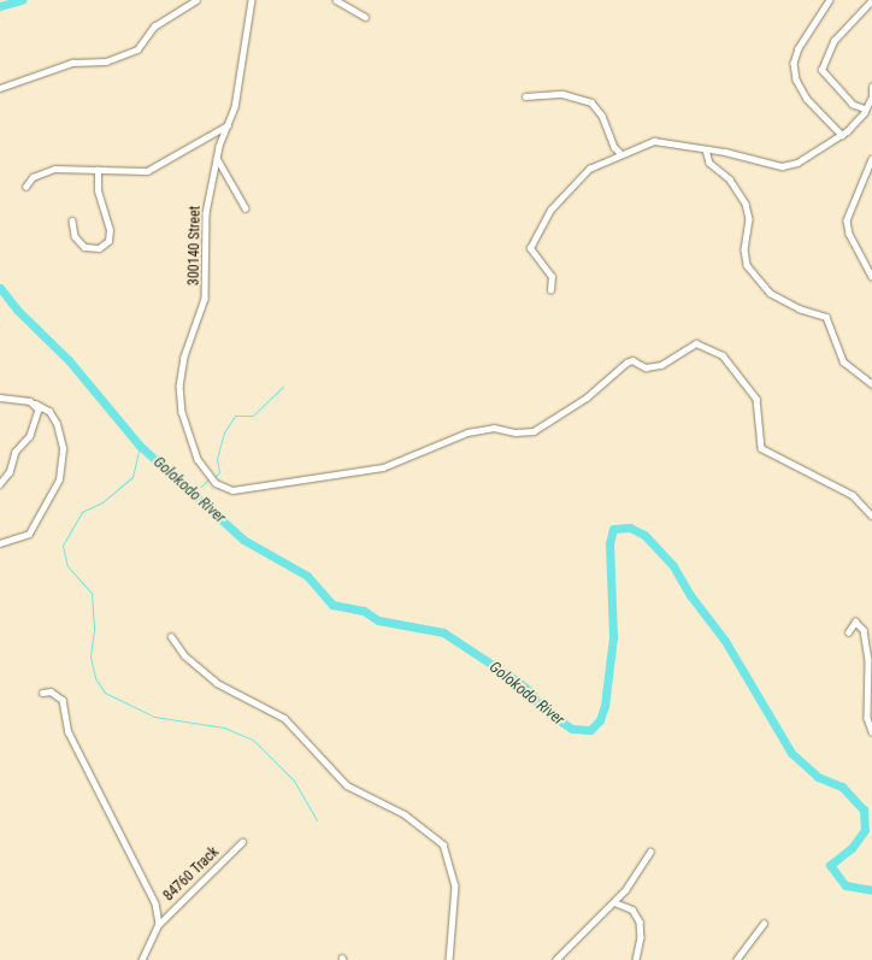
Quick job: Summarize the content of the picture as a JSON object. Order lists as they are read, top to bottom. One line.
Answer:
{"streets":{"street":["300140 Street","84760 Track"]},"water":["Golokodo River"]}
